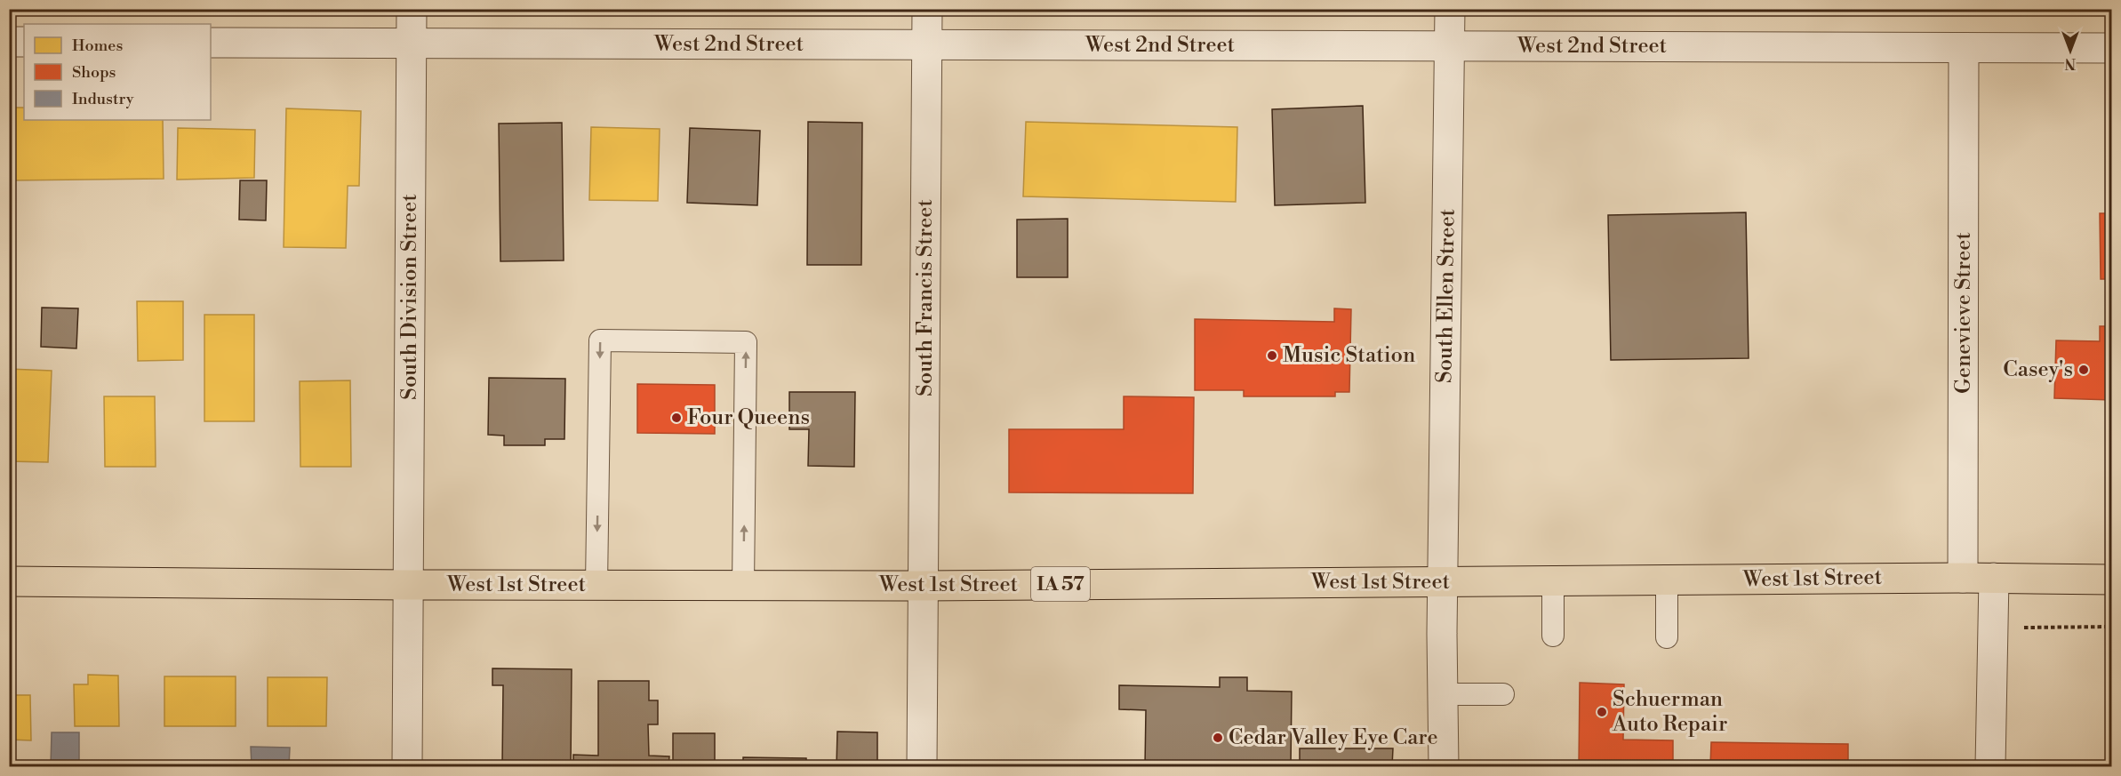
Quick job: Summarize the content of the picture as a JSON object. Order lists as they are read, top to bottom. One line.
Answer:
{"streets":{"main road":["West 1st Street","IA 57"],"street":["West 2nd Street","South Ellen Street","South Division Street","South Francis Street","Genevieve Street"]},"crossings":[["West 2nd Street","South Ellen Street"],["West 2nd Street","South Division Street"],["West 2nd Street","South Francis Street"],["West 2nd Street","Genevieve Street"],["South Ellen Street","West 1st Street"],["South Division Street","West 1st Street"],["South Francis Street","West 1st Street"],["Genevieve Street","West 1st Street"]],"places":["Music Station","Casey's","Four Queens","Schuerman Auto Repair","Cedar Valley Eye Care"],"legend":["Homes","Shops","Industry"],"north":"bottom"}
